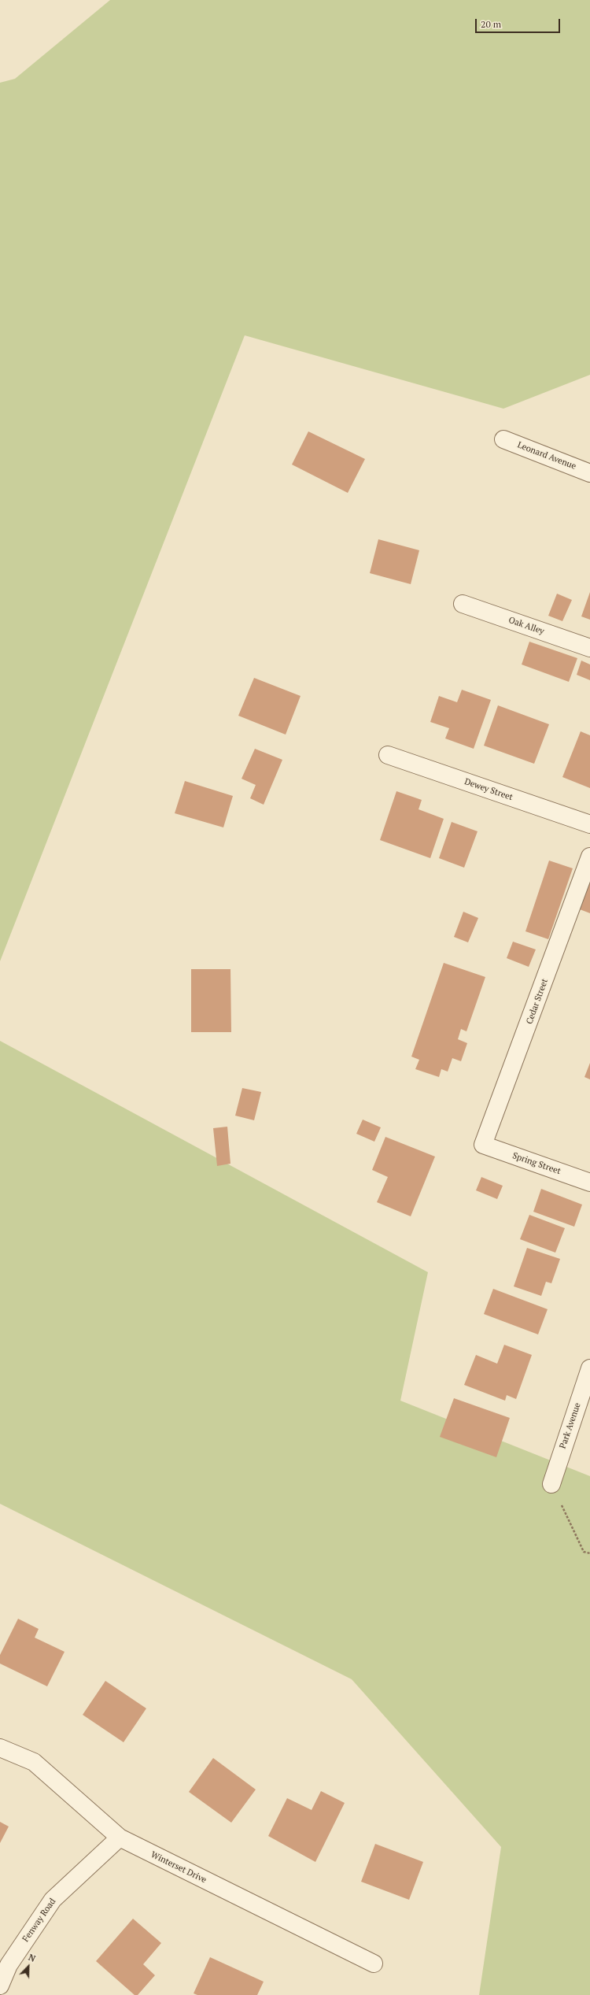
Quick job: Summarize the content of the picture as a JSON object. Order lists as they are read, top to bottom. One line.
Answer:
{"streets":{"street":["Leonard Avenue","Oak Alley","Dewey Street","Cedar Street","Spring Street","Park Avenue","Winterset Drive","Fenway Road"]},"crossings":[["Cedar Street","Spring Street"],["Winterset Drive","Fenway Road"]],"scale_bar":"20 m","north":"top right"}
